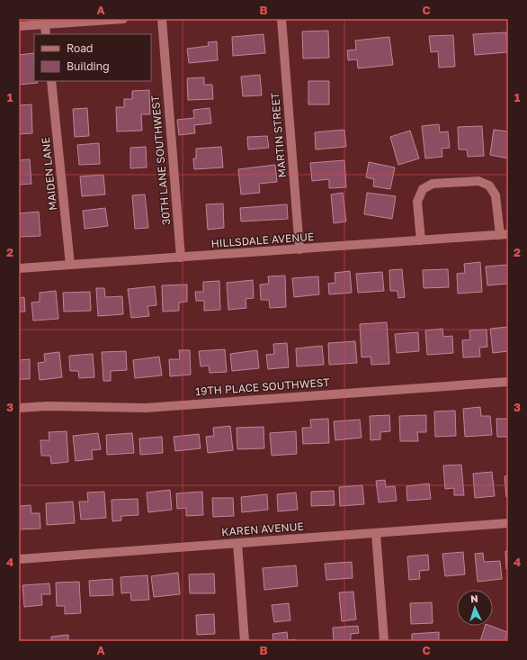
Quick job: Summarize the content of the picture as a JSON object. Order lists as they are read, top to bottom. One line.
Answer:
{"streets":{"street":["MARTIN STREET","30TH LANE SOUTHWEST","MAIDEN LANE","HILLSDALE AVENUE","19TH PLACE SOUTHWEST","KAREN AVENUE"]},"crossings":[["MARTIN STREET","HILLSDALE AVENUE"],["30TH LANE SOUTHWEST","HILLSDALE AVENUE"],["MAIDEN LANE","HILLSDALE AVENUE"]],"legend":["Road","Building"],"north":"top","grid":{"columns":["A","B","C"],"rows":["1","2","3","4"]}}
